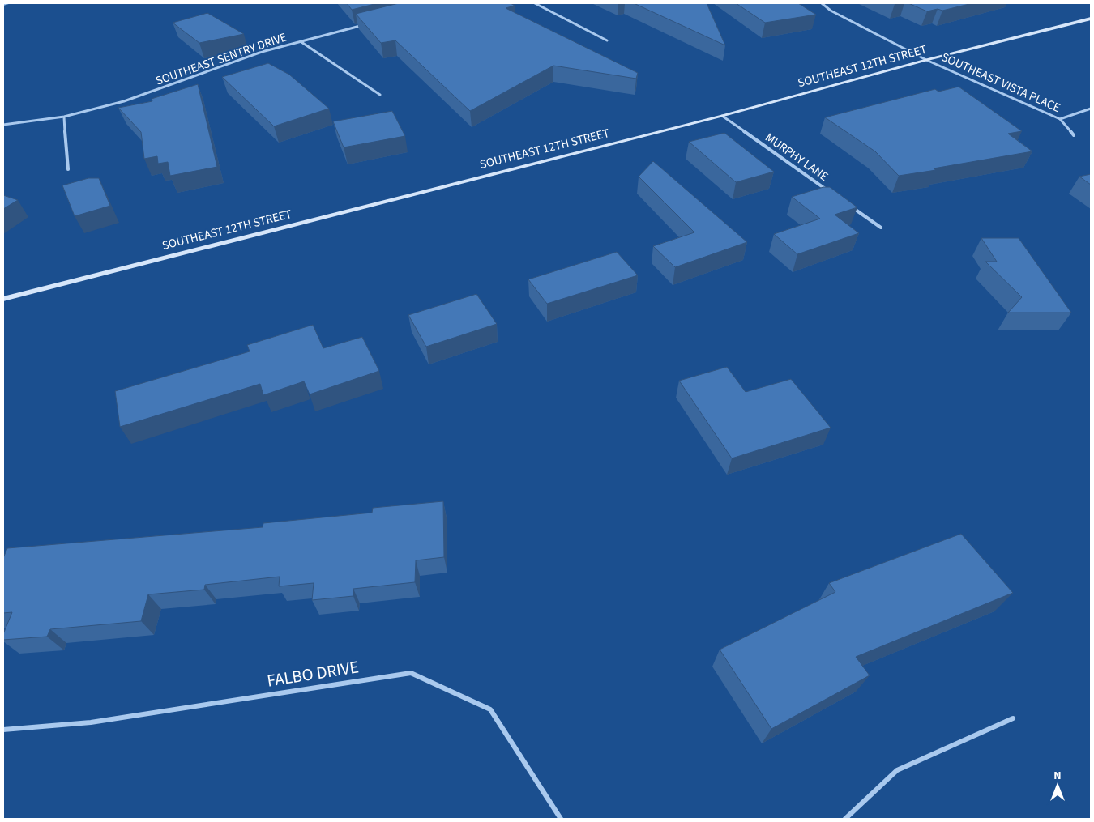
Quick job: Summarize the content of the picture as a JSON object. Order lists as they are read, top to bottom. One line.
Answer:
{"streets":{"main road":["SOUTHEAST 12TH STREET"],"street":["SOUTHEAST SENTRY DRIVE","SOUTHEAST VISTA PLACE","MURPHY LANE","FALBO DRIVE"]},"crossings":[["SOUTHEAST 12TH STREET","SOUTHEAST VISTA PLACE"],["SOUTHEAST 12TH STREET","MURPHY LANE"]],"north":"top"}
